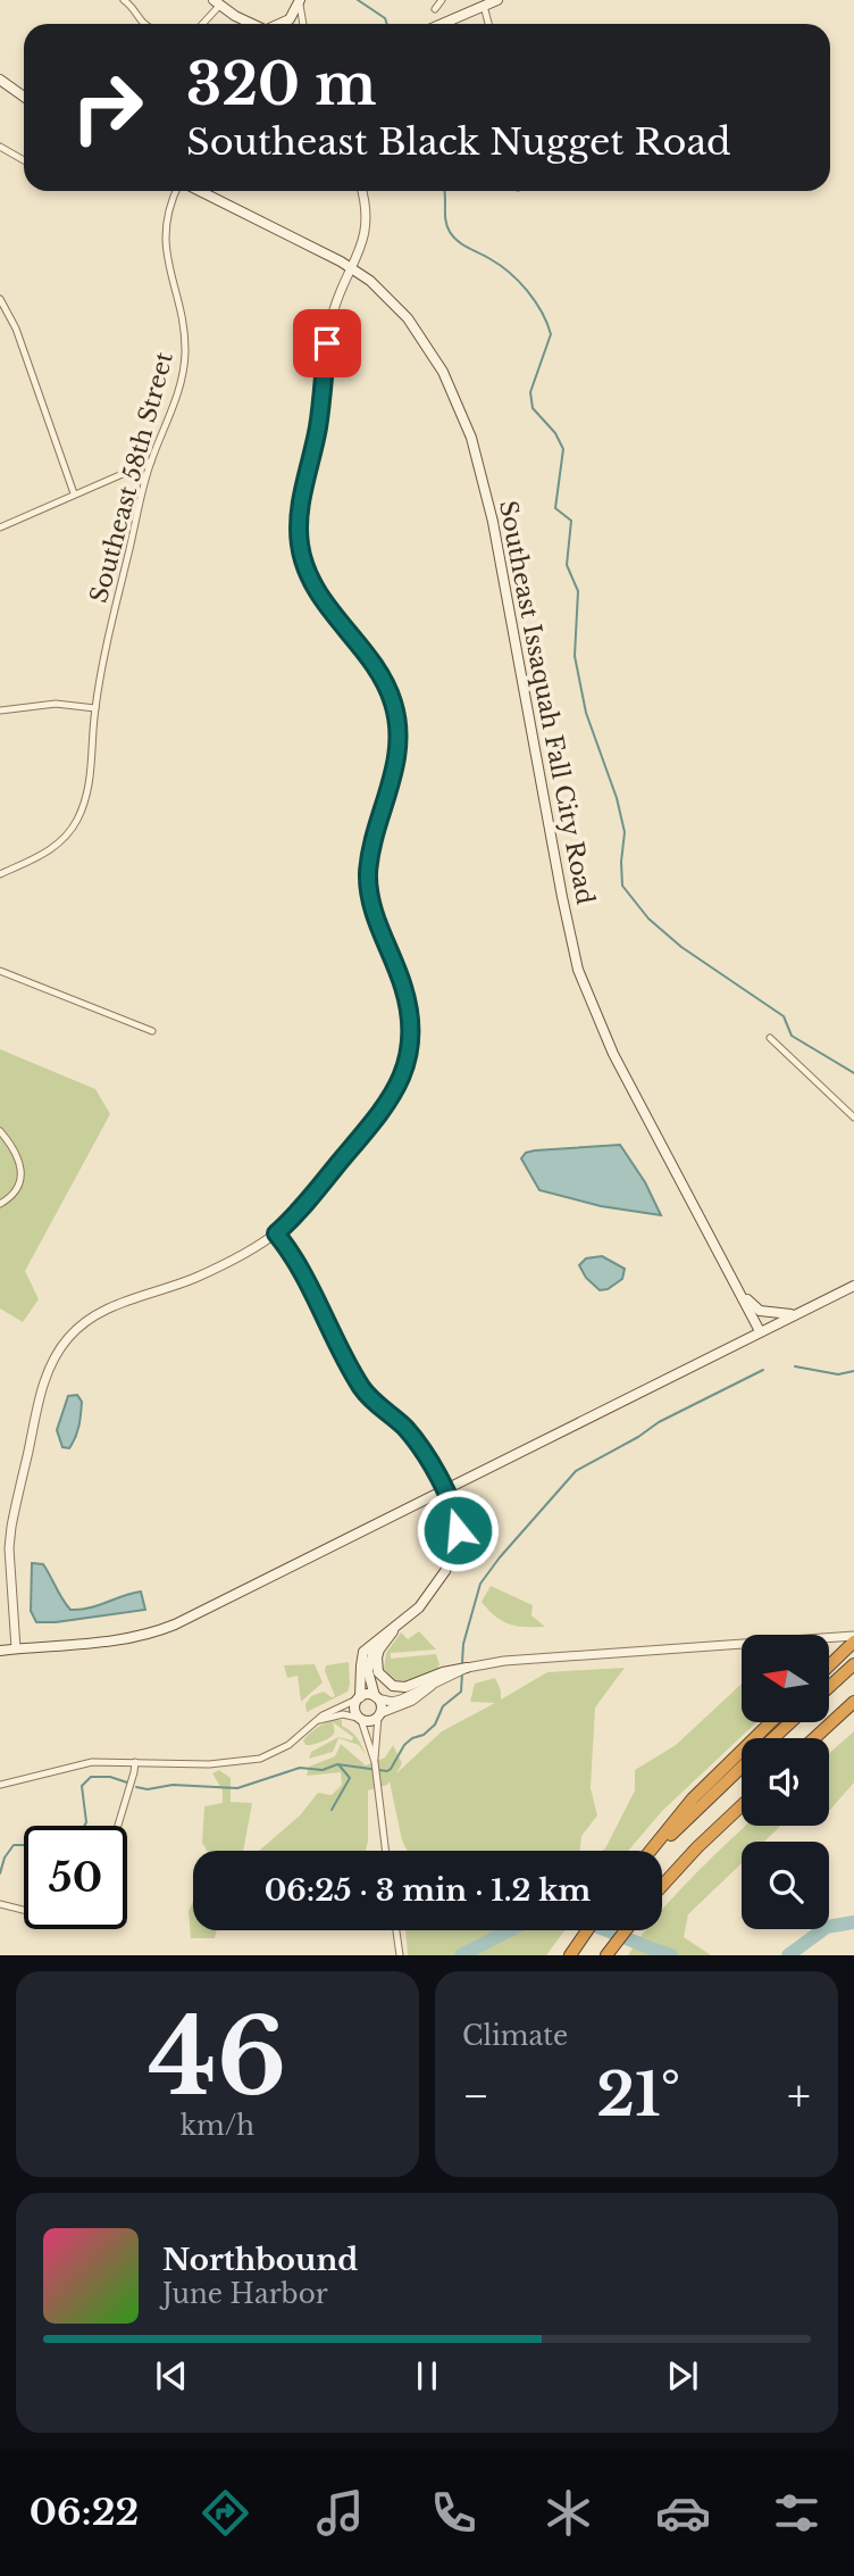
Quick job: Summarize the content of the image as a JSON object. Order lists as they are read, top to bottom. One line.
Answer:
{"streets":{"main road":["Southeast Issaquah Fall City Road"],"street":["Southeast 58th Street"]},"north":"left","page":{"turn":["320 m","Southeast Black Nugget Road"],"limit":"50","trip":"06:25 · 3 min · 1.2 km","tile":[["46","km/h"],"Climate"],"heat":["−","21°","+"],"song":["Northbound","June Harbor"],"tabs":"06:22"}}
